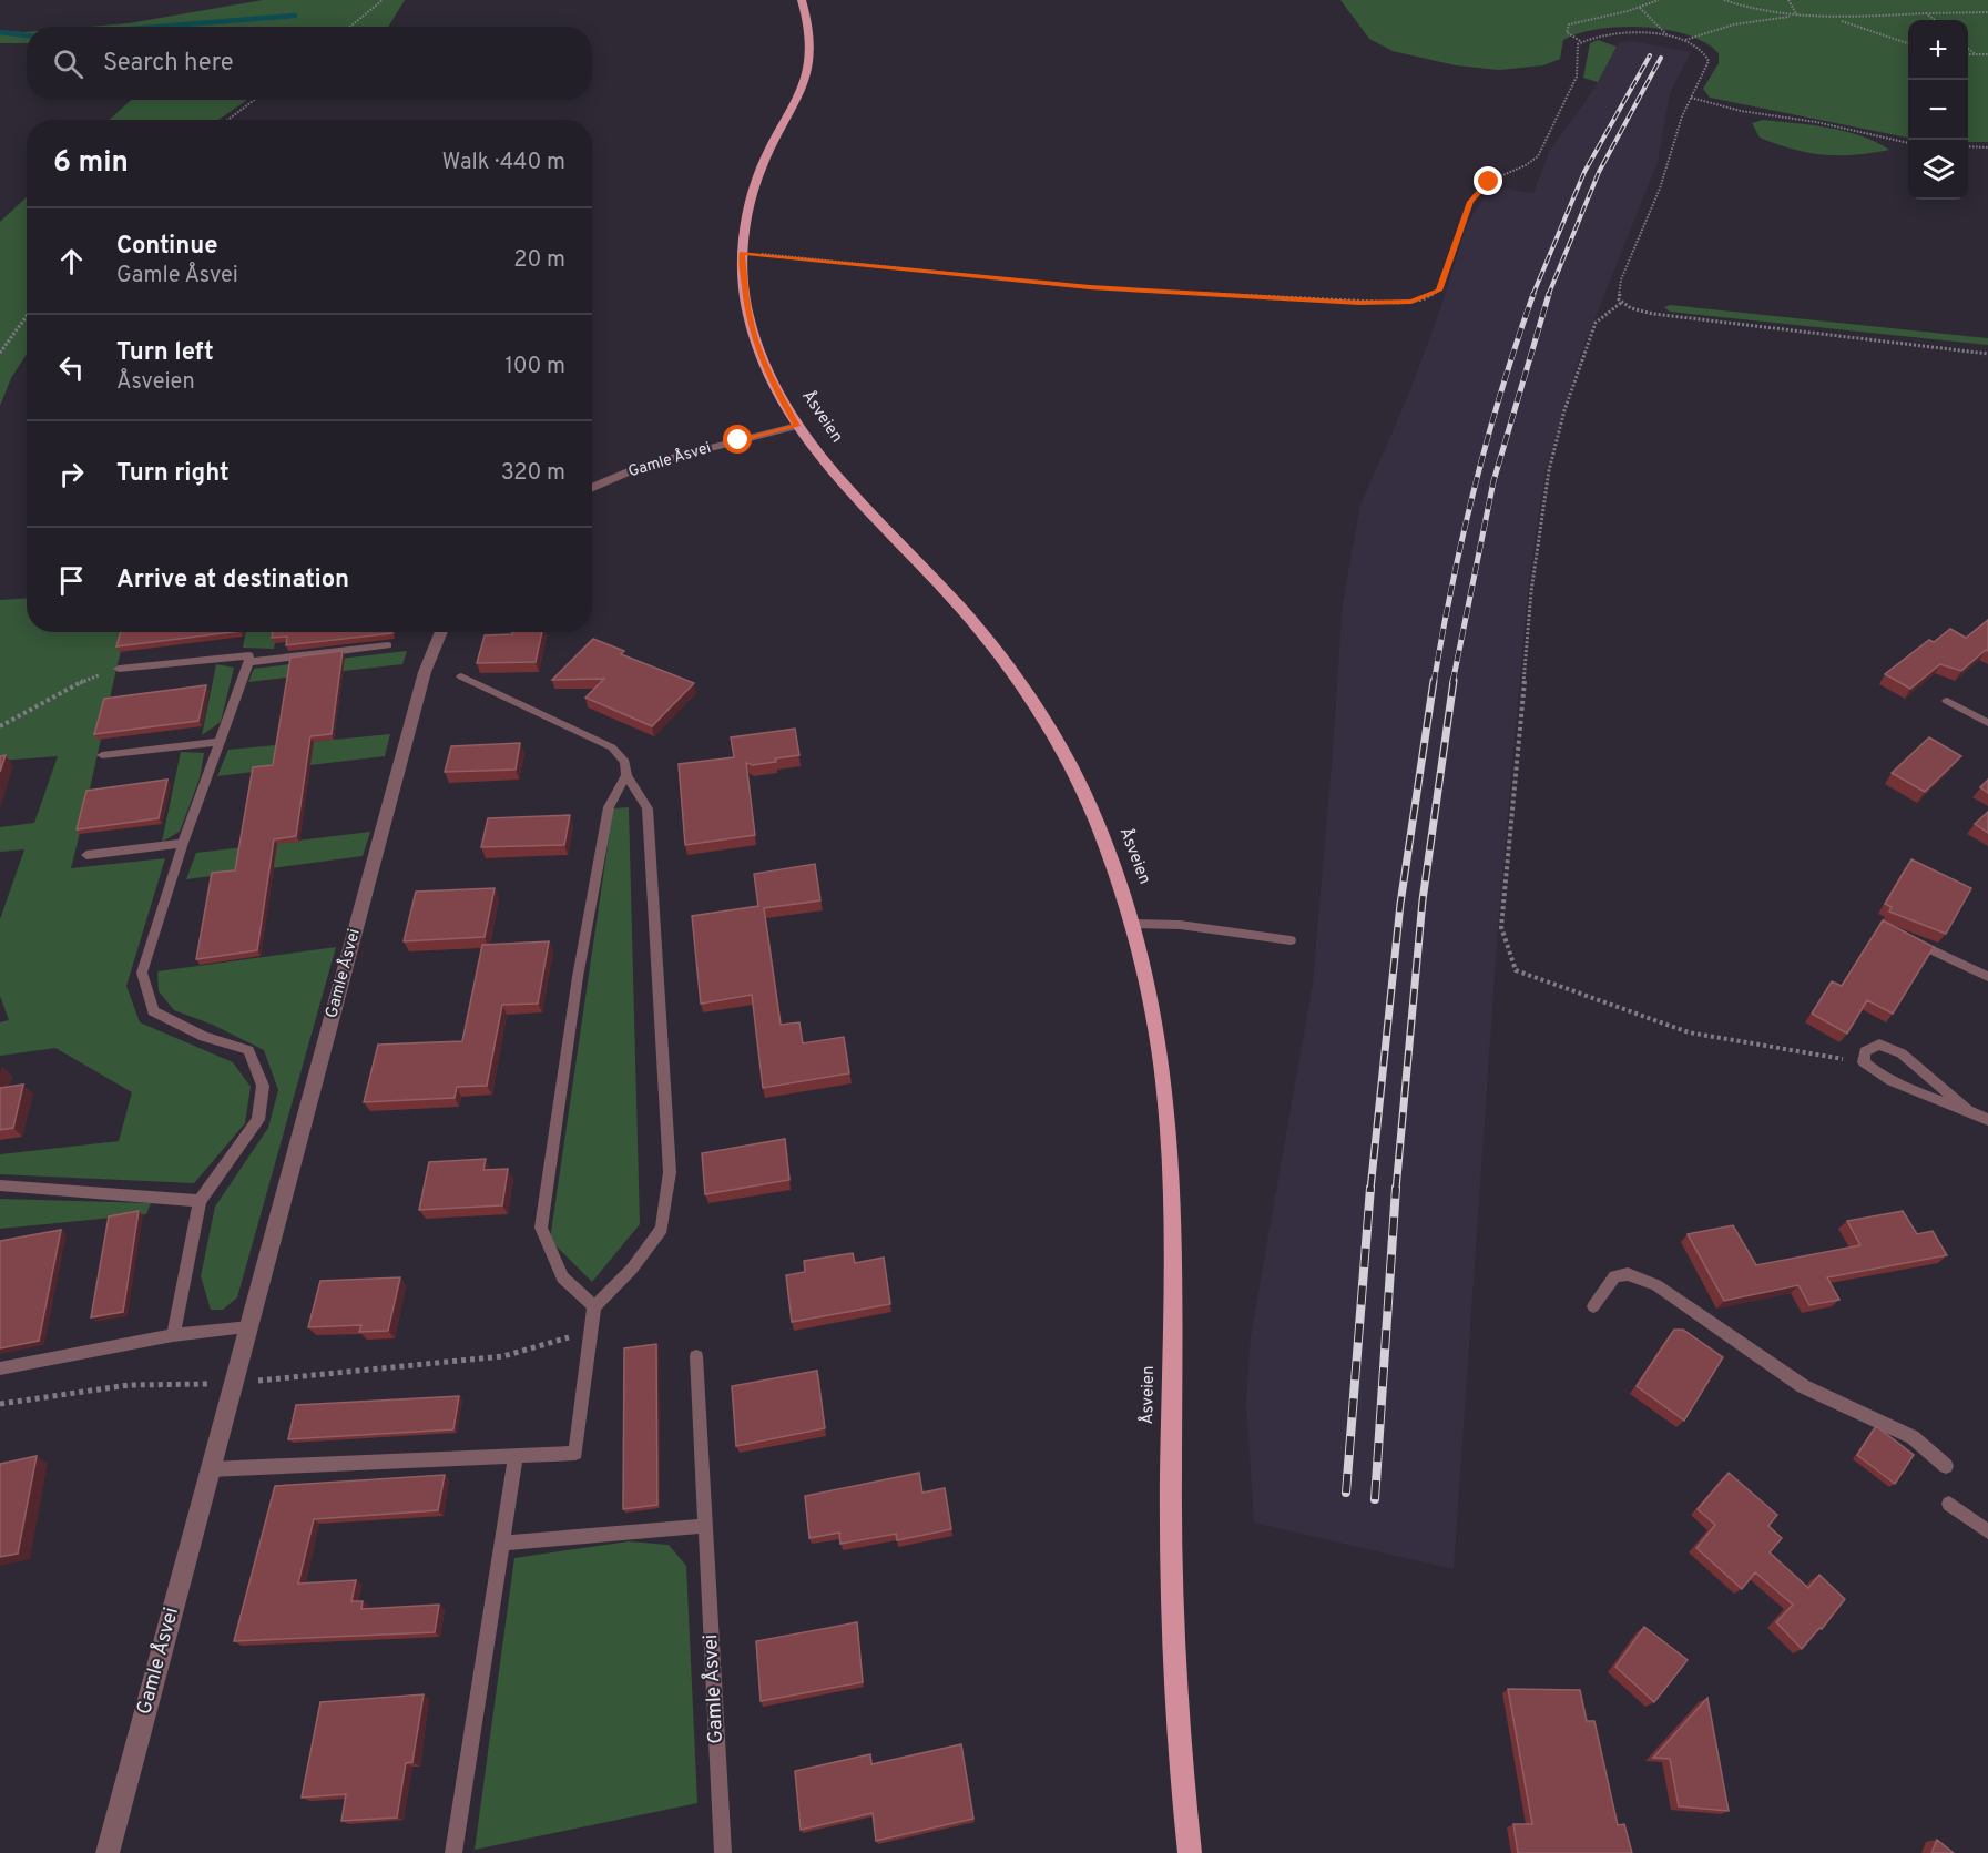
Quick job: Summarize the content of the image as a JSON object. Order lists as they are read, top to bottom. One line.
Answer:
{"streets":{"main road":["Åsveien"],"street":["Gamle Åsvei"]},"crossings":[["Åsveien","Gamle Åsvei"]],"page":{"map_buttons":["+","−"],"search":"Search here","heading":["6 min","Walk · 440 m"],"list":[["Continue","Gamle Åsvei","20 m"],["Turn left","Åsveien","100 m"],["Turn right","320 m"],"Arrive at destination"]}}
